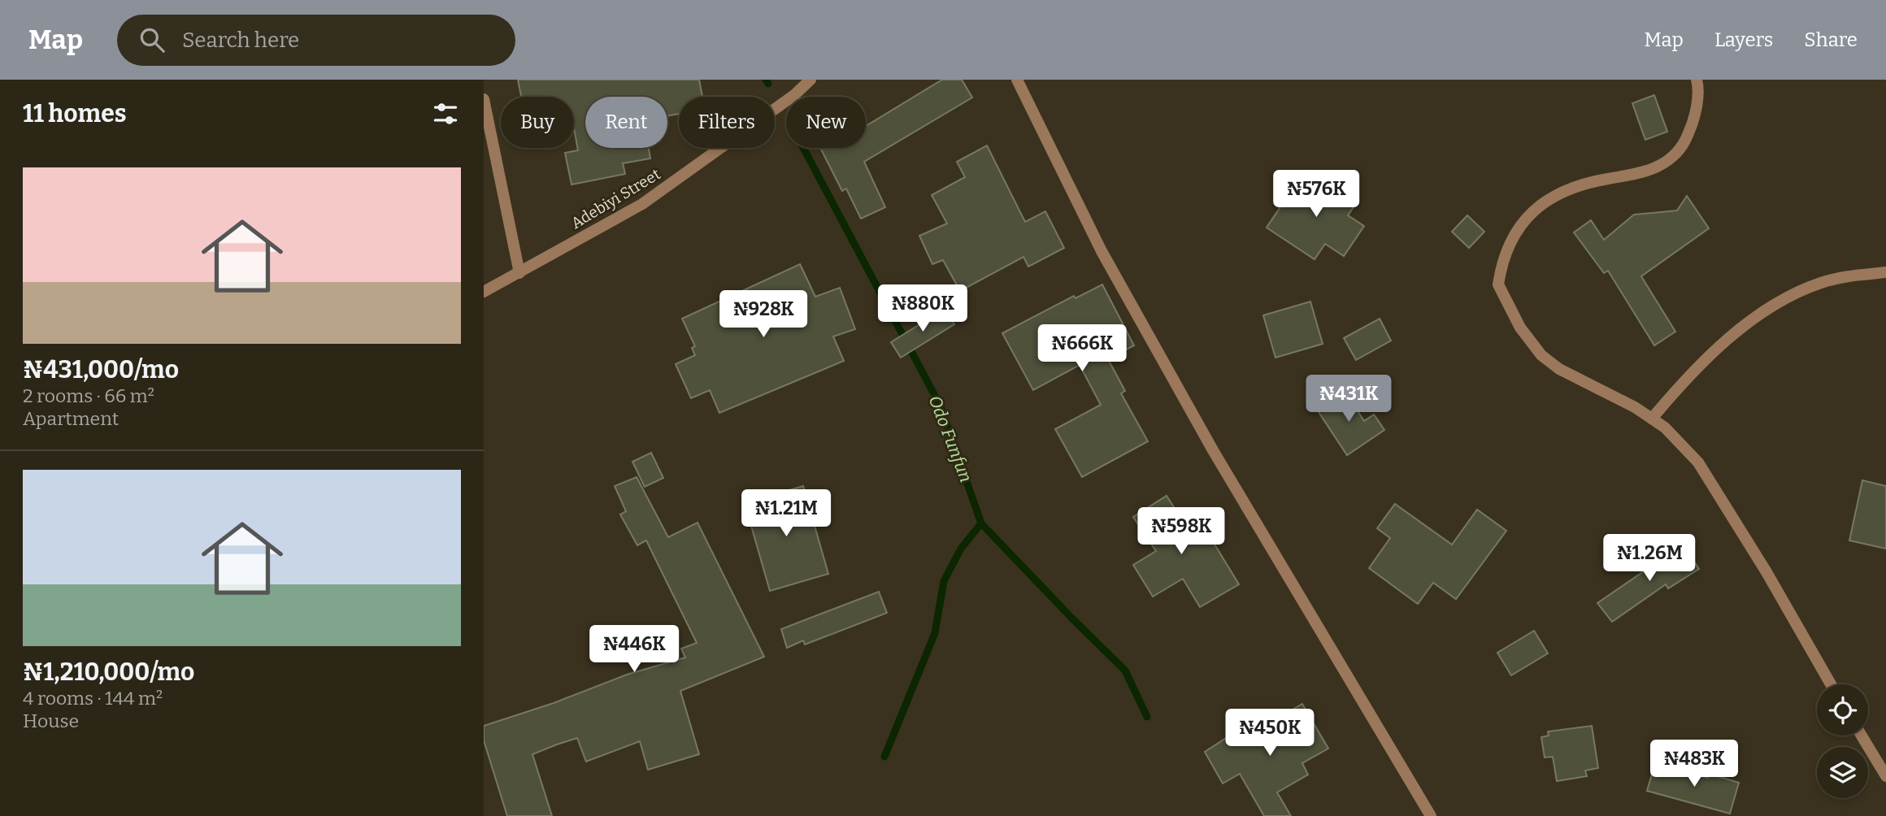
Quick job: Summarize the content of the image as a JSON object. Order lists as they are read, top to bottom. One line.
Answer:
{"streets":{"street":["Adebiyi Street"]},"water":["Odo Funfun"],"page":{"header":"Map","search":"Search here","nav":["Map","Layers","Share"],"heading":"11 homes","chip":["Buy","Rent","Filters","New"],"list":[{"name":"₦431,000/mo","note":"2 rooms · 66 m² · Apartment"},{"name":"₦1,210,000/mo","note":"4 rooms · 144 m² · House"}],"price":["₦576K","₦880K","₦928K","₦666K","₦431K","₦1.21M","₦598K","₦1.26M","₦446K","₦450K","₦483K"]}}
